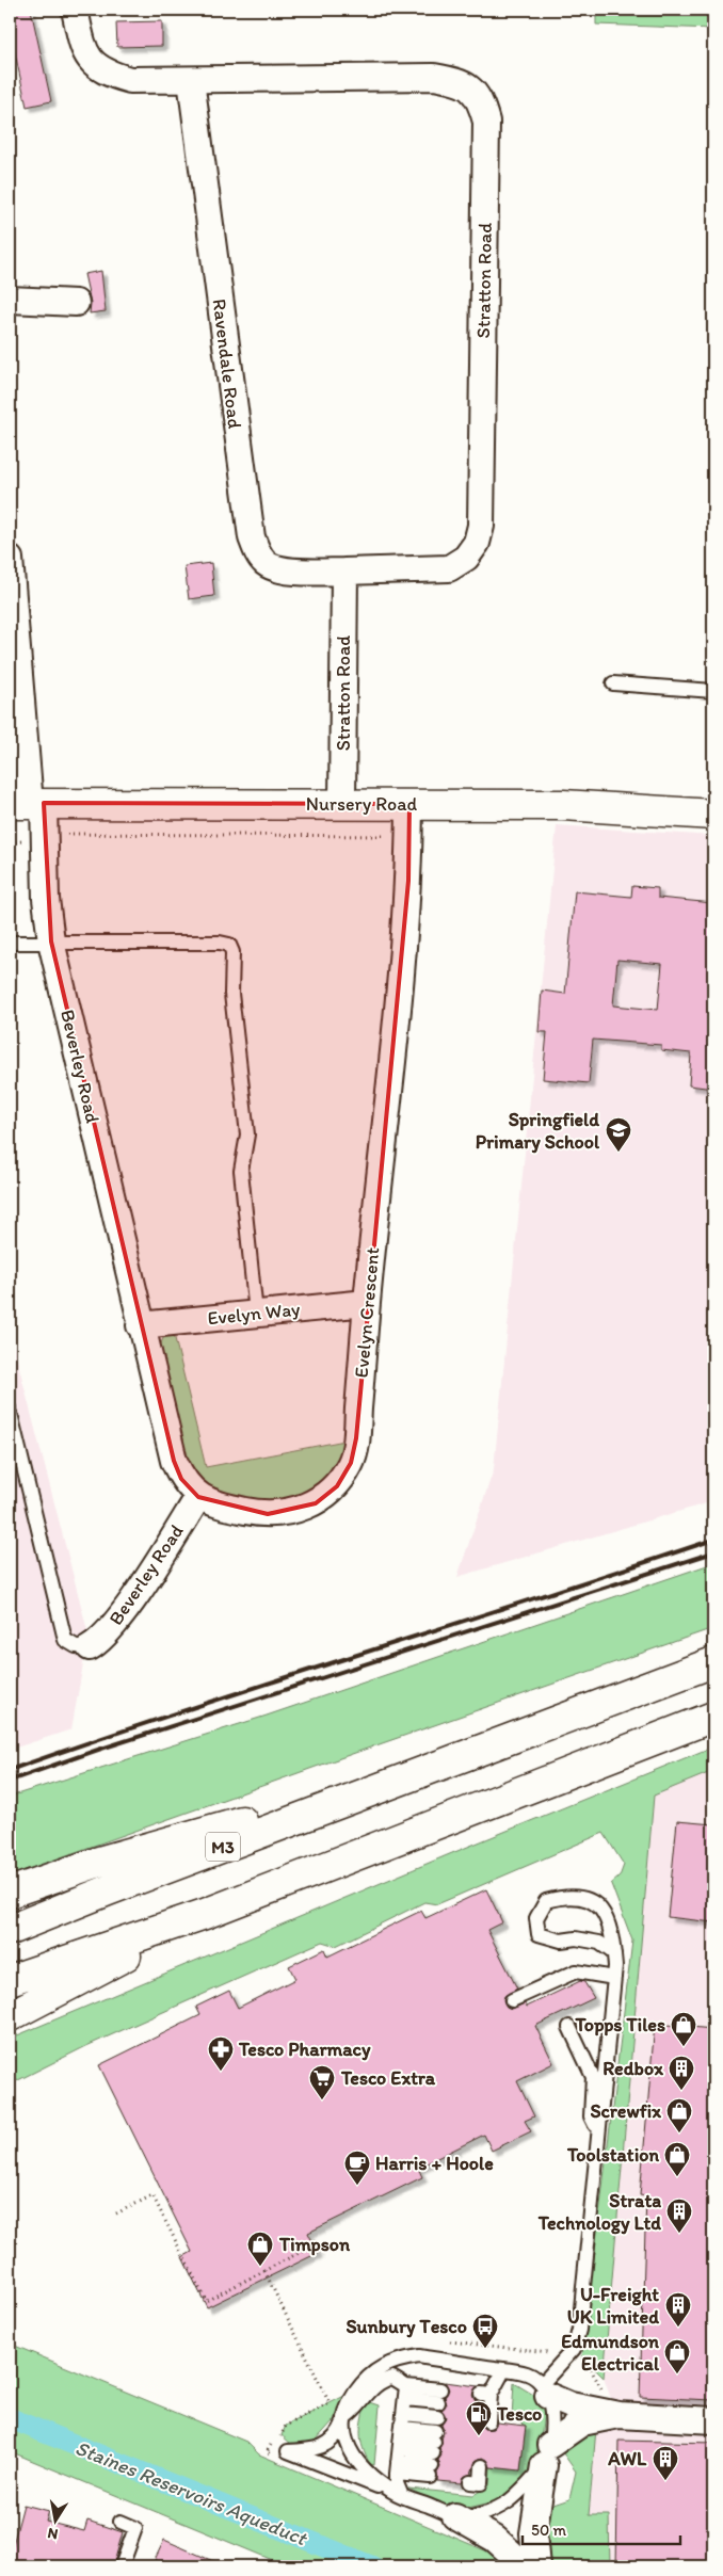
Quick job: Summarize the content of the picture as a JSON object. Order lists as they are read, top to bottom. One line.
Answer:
{"streets":{"main road":["Nursery Road","M3"],"street":["Stratton Road","Ravendale Road","Beverley Road","Evelyn Crescent","Evelyn Way"]},"crossings":[["Stratton Road","Ravendale Road"],["Stratton Road","Nursery Road"],["Nursery Road","Beverley Road"],["Nursery Road","Evelyn Crescent"],["Beverley Road","Evelyn Crescent"],["Beverley Road","Evelyn Way"],["Evelyn Crescent","Evelyn Way"]],"water":["Staines Reservoirs Aqueduct"],"places":{"school or university":["Springfield Primary School"],"shop":["Topps Tiles","Screwfix","Toolstation","Timpson","Edmundson Electrical"],"pharmacy":["Tesco Pharmacy"],"building":["Redbox","Strata Technology Ltd","U-Freight UK Limited","AWL"],"supermarket":["Tesco Extra"],"cafe":["Harris + Hoole"],"bus stop":["Sunbury Tesco"],"fuel station":["Tesco"]},"scale_bar":"50 m","north":"bottom"}
